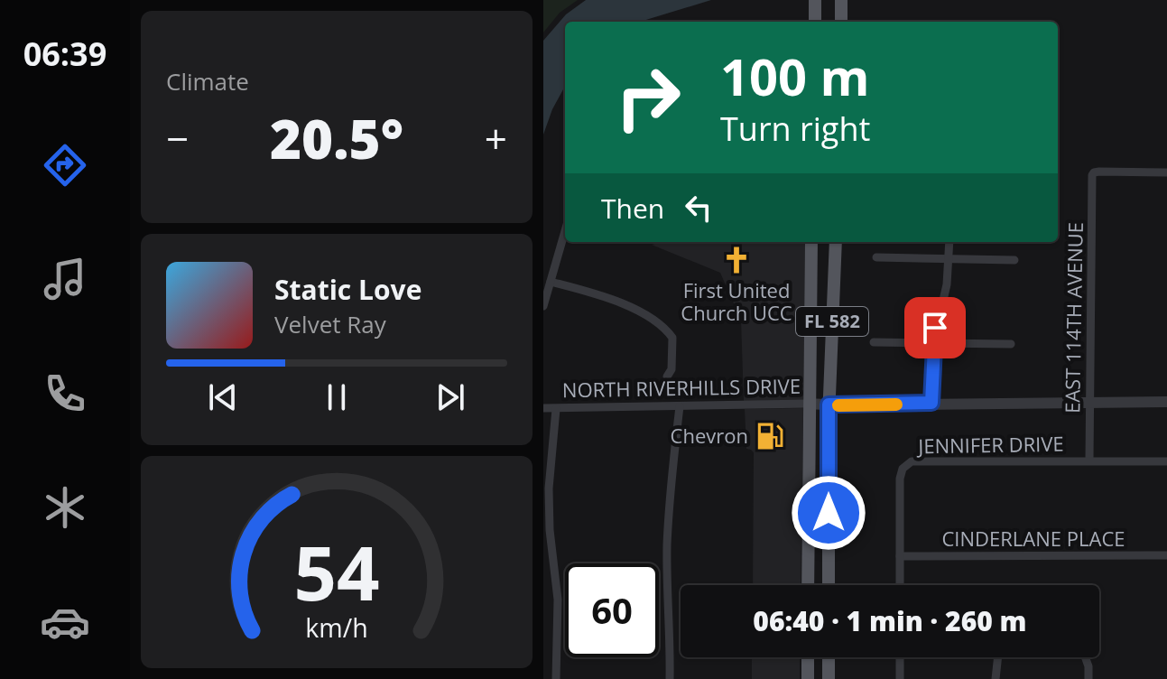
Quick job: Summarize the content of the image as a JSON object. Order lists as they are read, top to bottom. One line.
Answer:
{"streets":{"main road":["FL 582"],"street":["EAST 114TH AVENUE","NORTH RIVERHILLS DRIVE","JENNIFER DRIVE","CINDERLANE PLACE"]},"crossings":[["EAST 114TH AVENUE","NORTH RIVERHILLS DRIVE"],["EAST 114TH AVENUE","JENNIFER DRIVE"],["FL 582","NORTH RIVERHILLS DRIVE"],["JENNIFER DRIVE","CINDERLANE PLACE"]],"places":{"church":["First United Church UCC"],"fuel station":["Chevron"]},"page":{"tabs":"06:39","tile":"Climate","turn":["100 m","Turn right"],"heat":["−","20.5°","+"],"then":"Then","song":["Static Love","Velvet Ray"],"limit":"60","trip":"06:40 · 1 min · 260 m","gauge":["54","km/h"]}}
